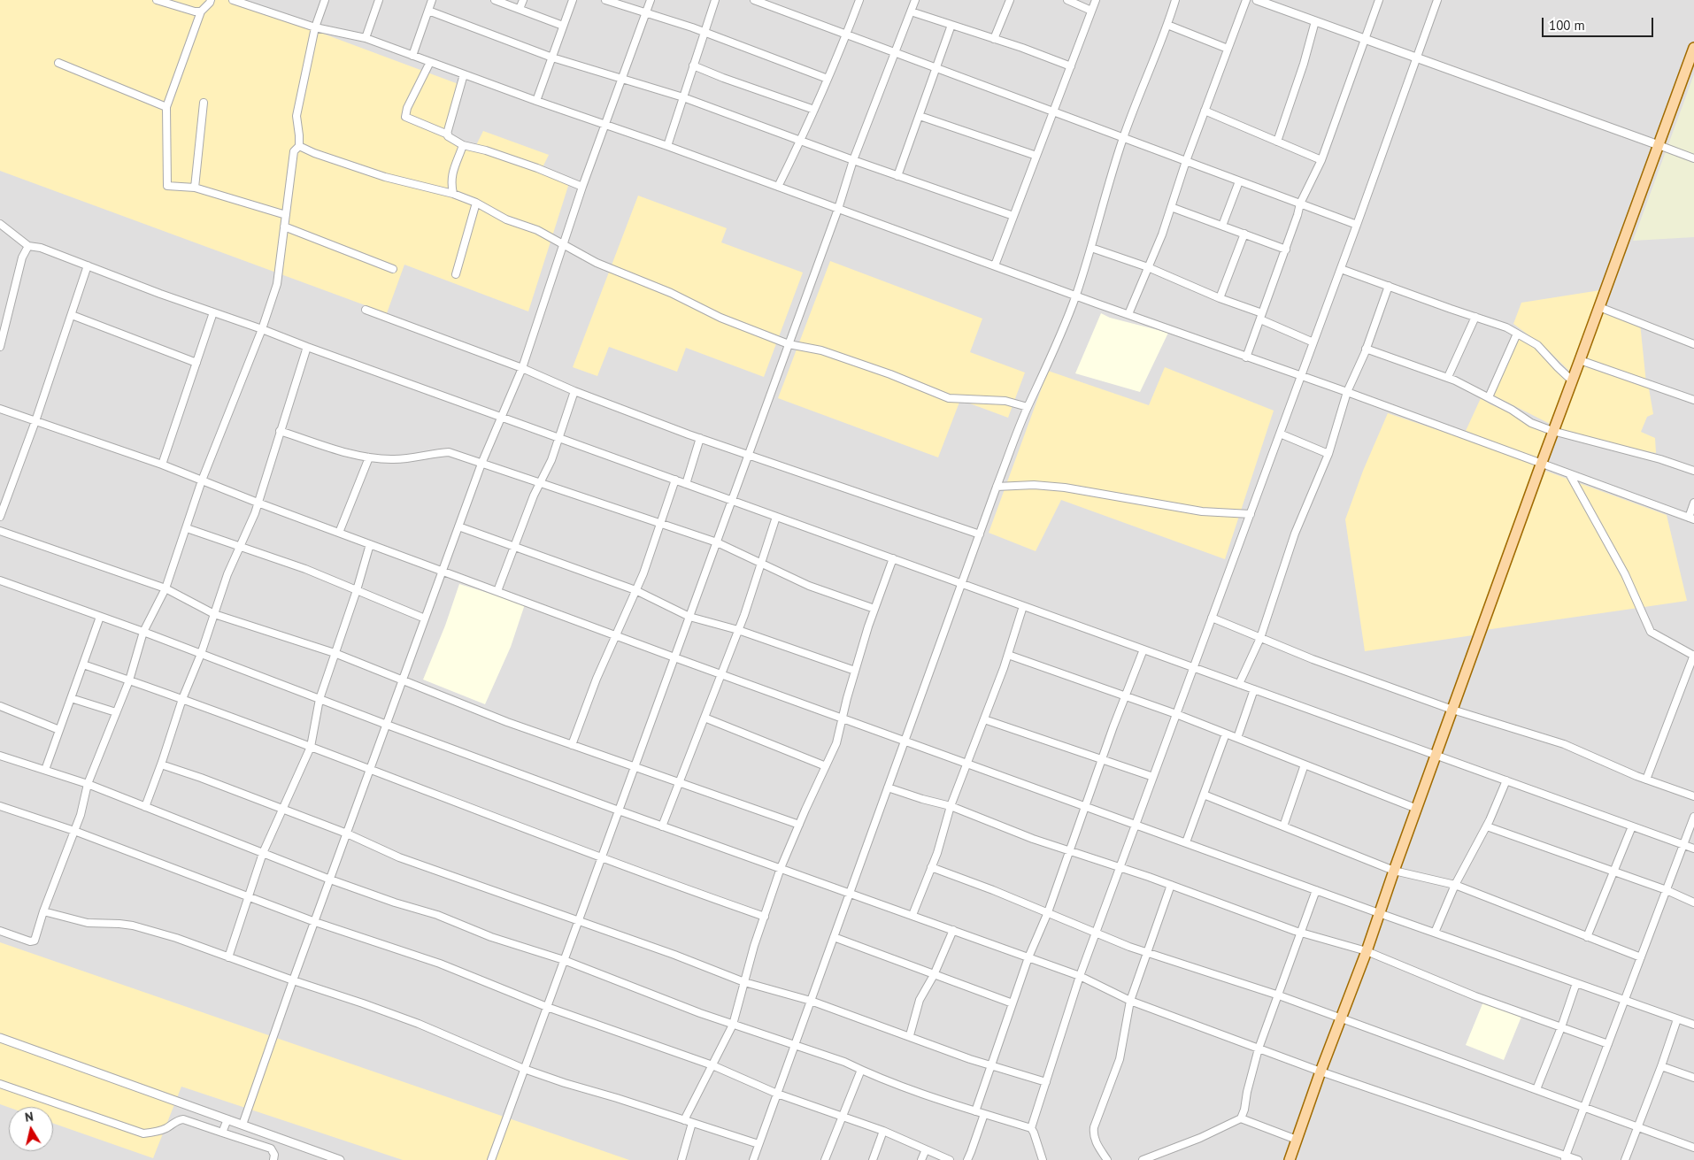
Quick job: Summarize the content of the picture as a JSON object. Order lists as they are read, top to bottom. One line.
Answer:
{"scale_bar":"100 m","north":"top"}
